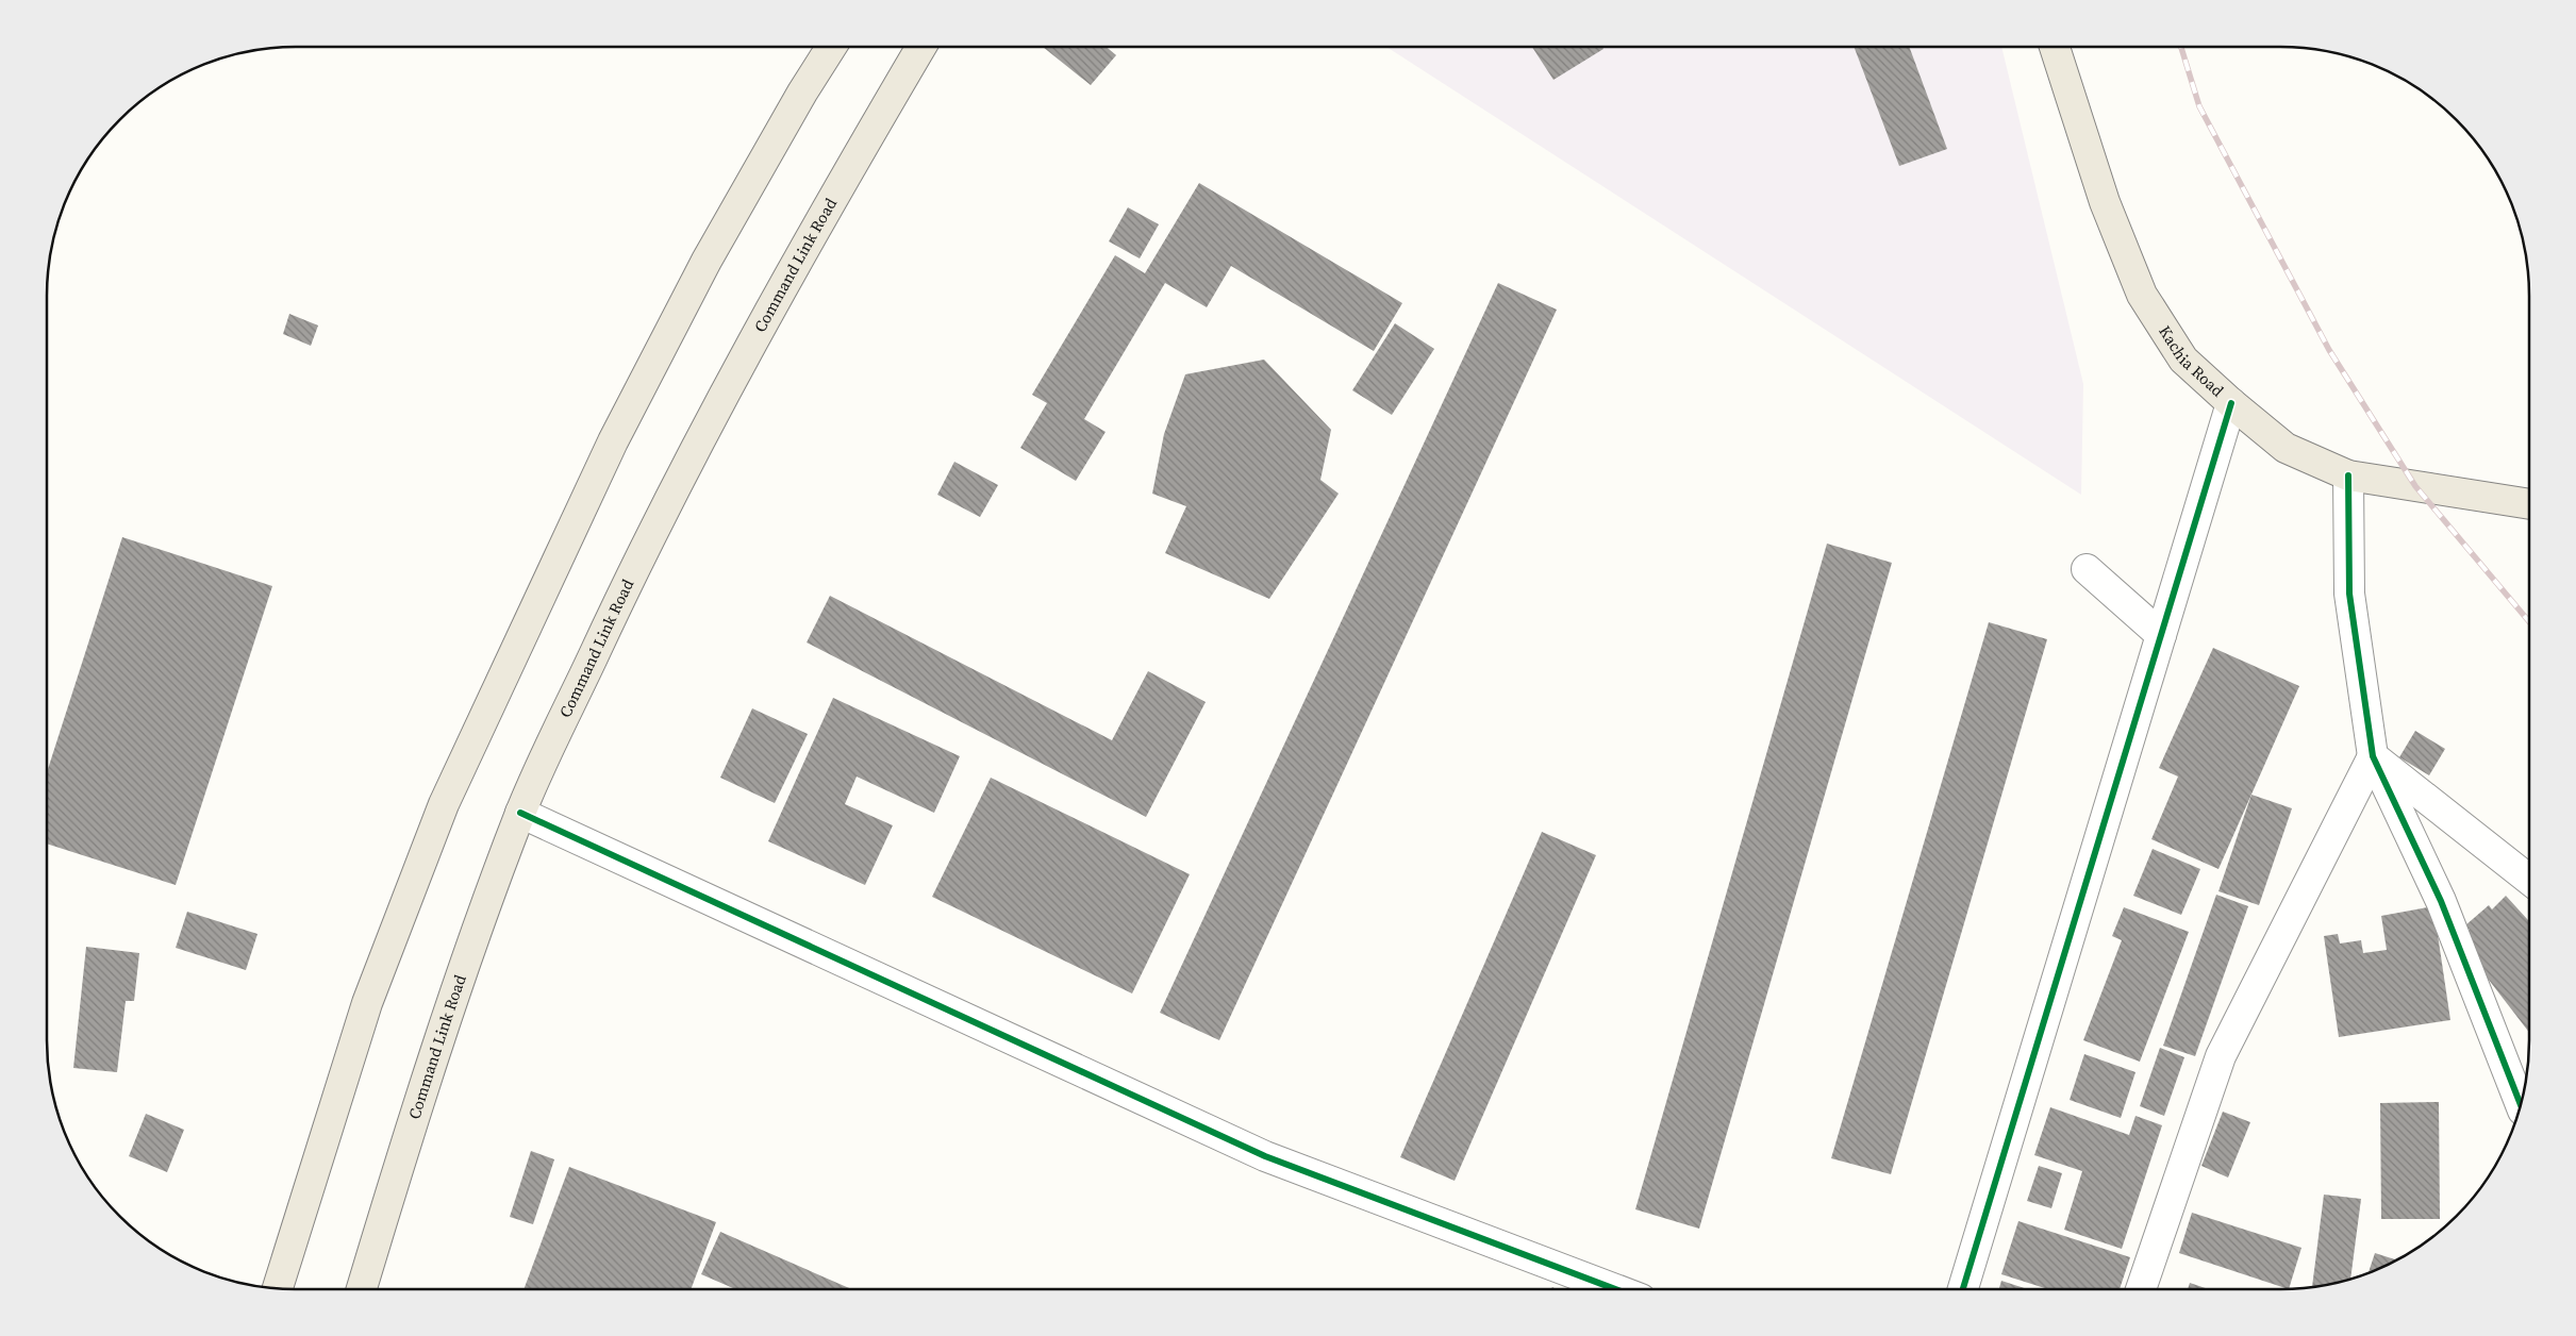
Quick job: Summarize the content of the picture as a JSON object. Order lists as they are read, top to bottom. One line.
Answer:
{"streets":{"main road":["Command Link Road","Kachia Road"]}}
